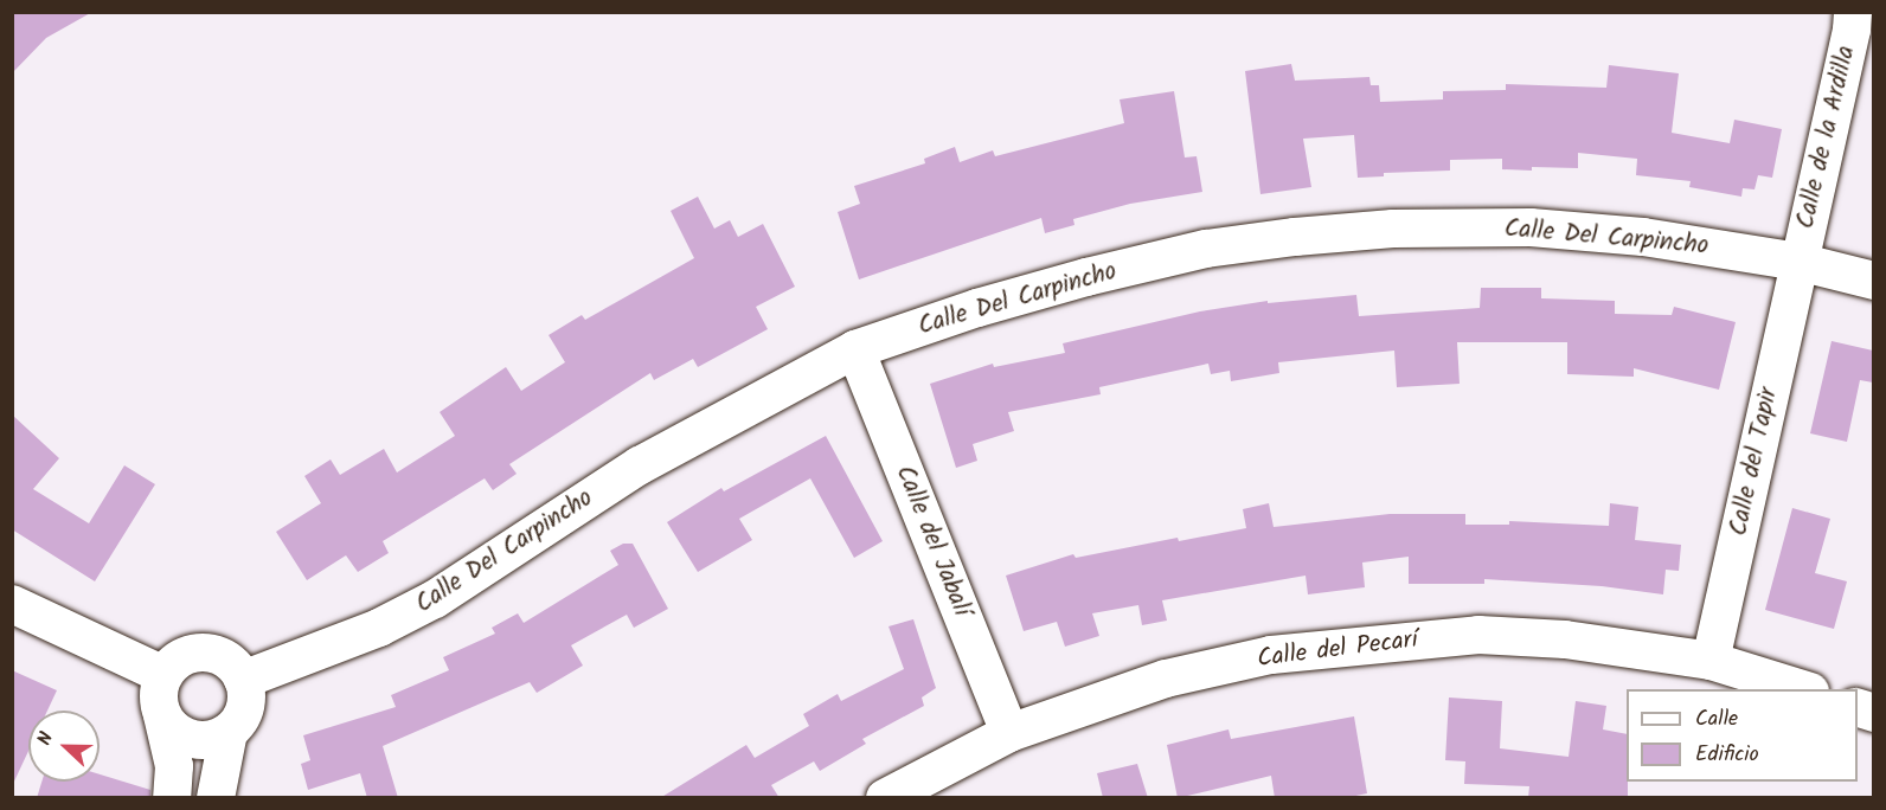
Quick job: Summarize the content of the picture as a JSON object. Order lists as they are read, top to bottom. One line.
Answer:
{"streets":{"street":["Calle de la Ardilla","Calle Del Carpincho","Calle del Tapir","Calle del Jabalí","Calle del Pecarí"]},"crossings":[["Calle de la Ardilla","Calle Del Carpincho"],["Calle de la Ardilla","Calle del Tapir"],["Calle Del Carpincho","Calle del Tapir"],["Calle Del Carpincho","Calle del Jabalí"],["Calle del Tapir","Calle del Pecarí"],["Calle del Jabalí","Calle del Pecarí"]],"legend":["Calle","Edificio"],"north":"left"}
